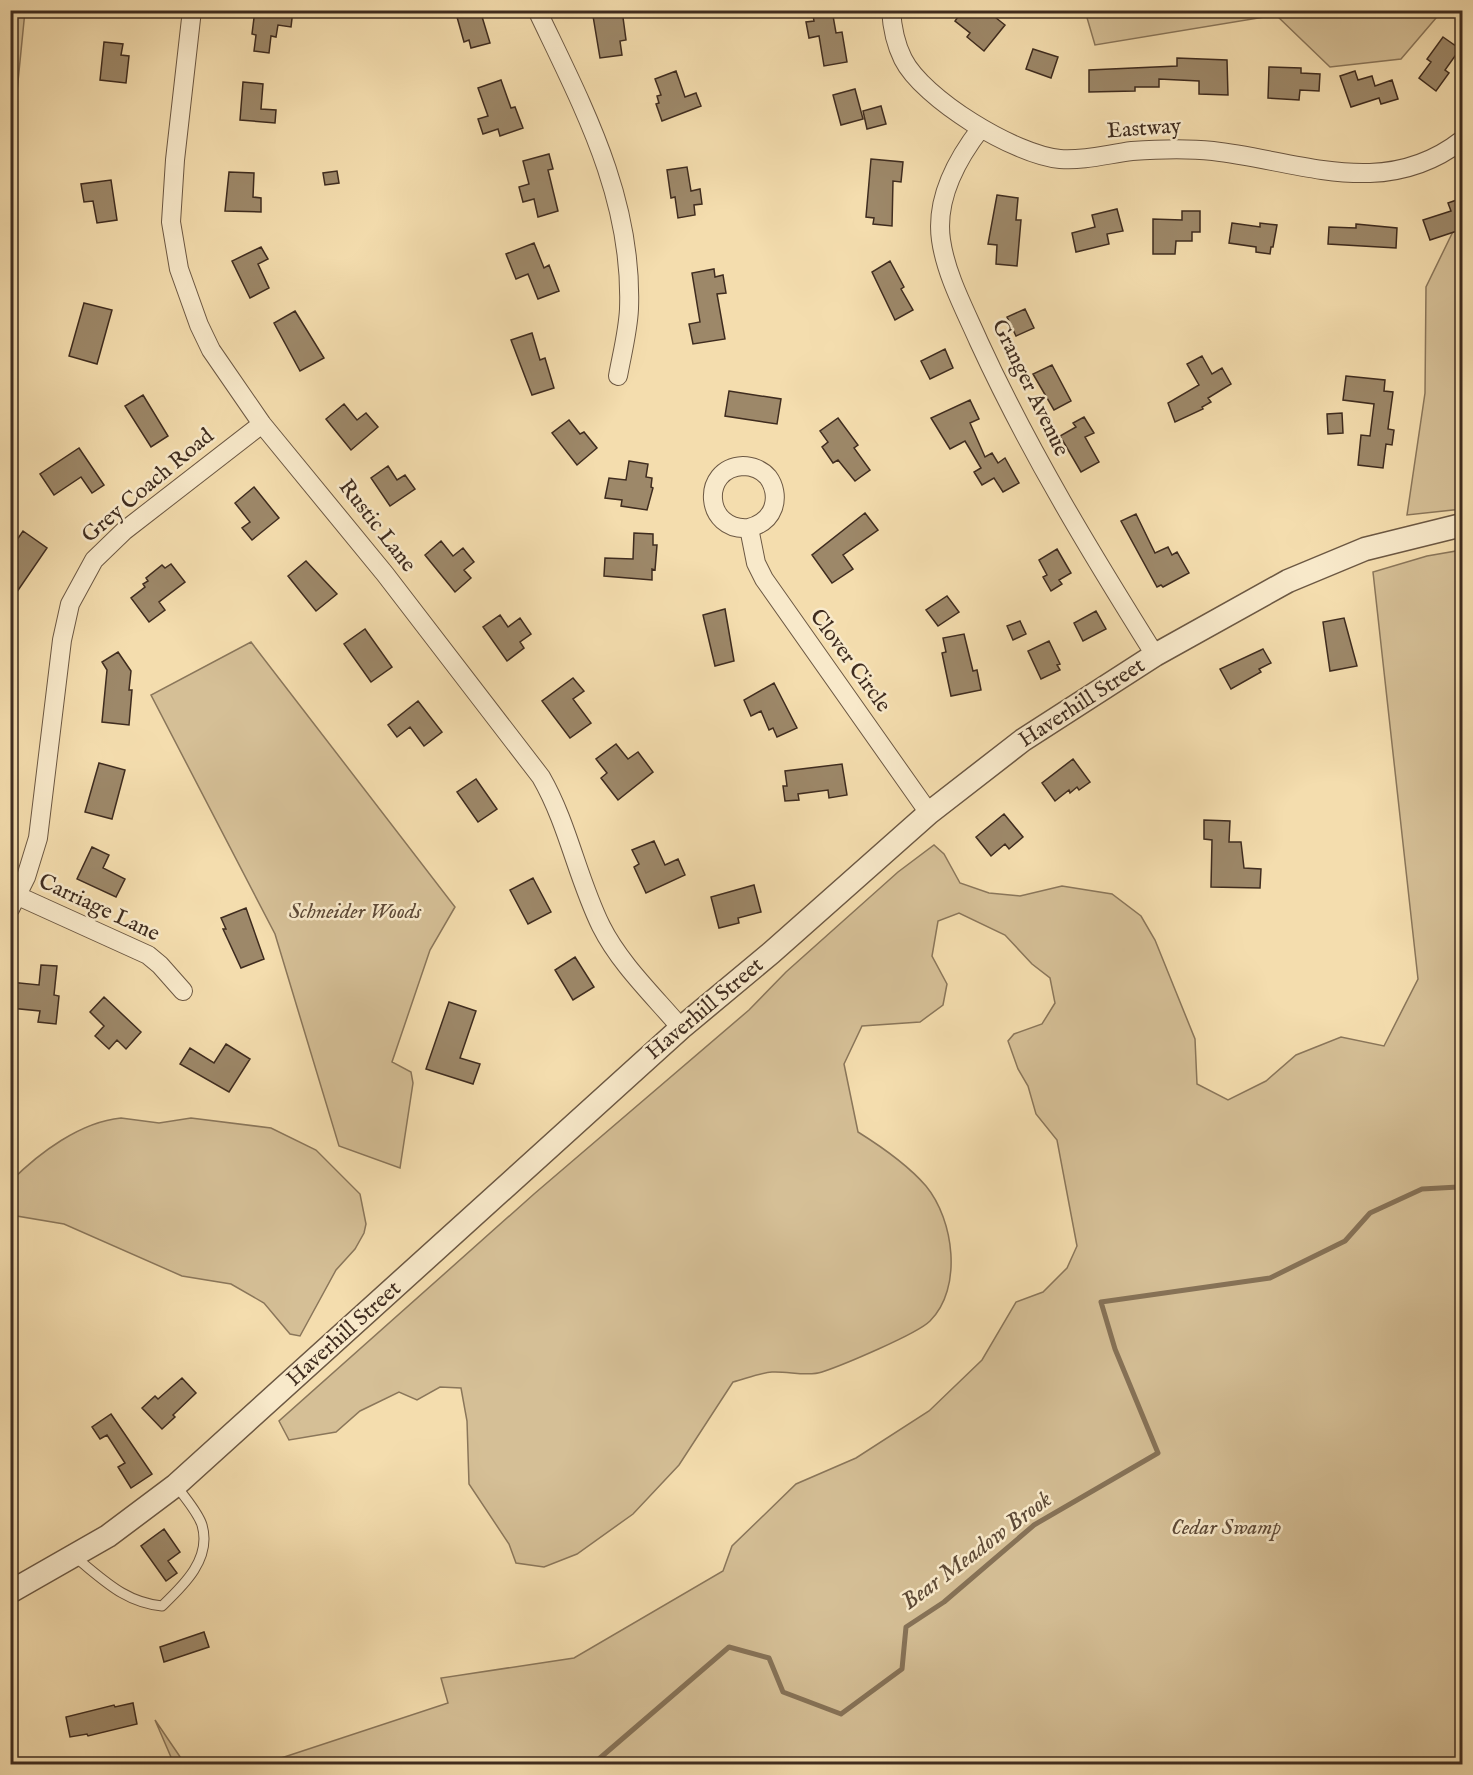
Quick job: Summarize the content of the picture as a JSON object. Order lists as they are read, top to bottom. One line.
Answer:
{"streets":{"street":["Eastway","Granger Avenue","Grey Coach Road","Rustic Lane","Clover Circle","Haverhill Street","Carriage Lane"]},"crossings":[["Eastway","Granger Avenue"],["Granger Avenue","Haverhill Street"],["Grey Coach Road","Rustic Lane"],["Grey Coach Road","Carriage Lane"],["Rustic Lane","Haverhill Street"],["Clover Circle","Haverhill Street"]],"water":["Bear Meadow Brook"],"parks":["Schneider Woods","Cedar Swamp"]}
